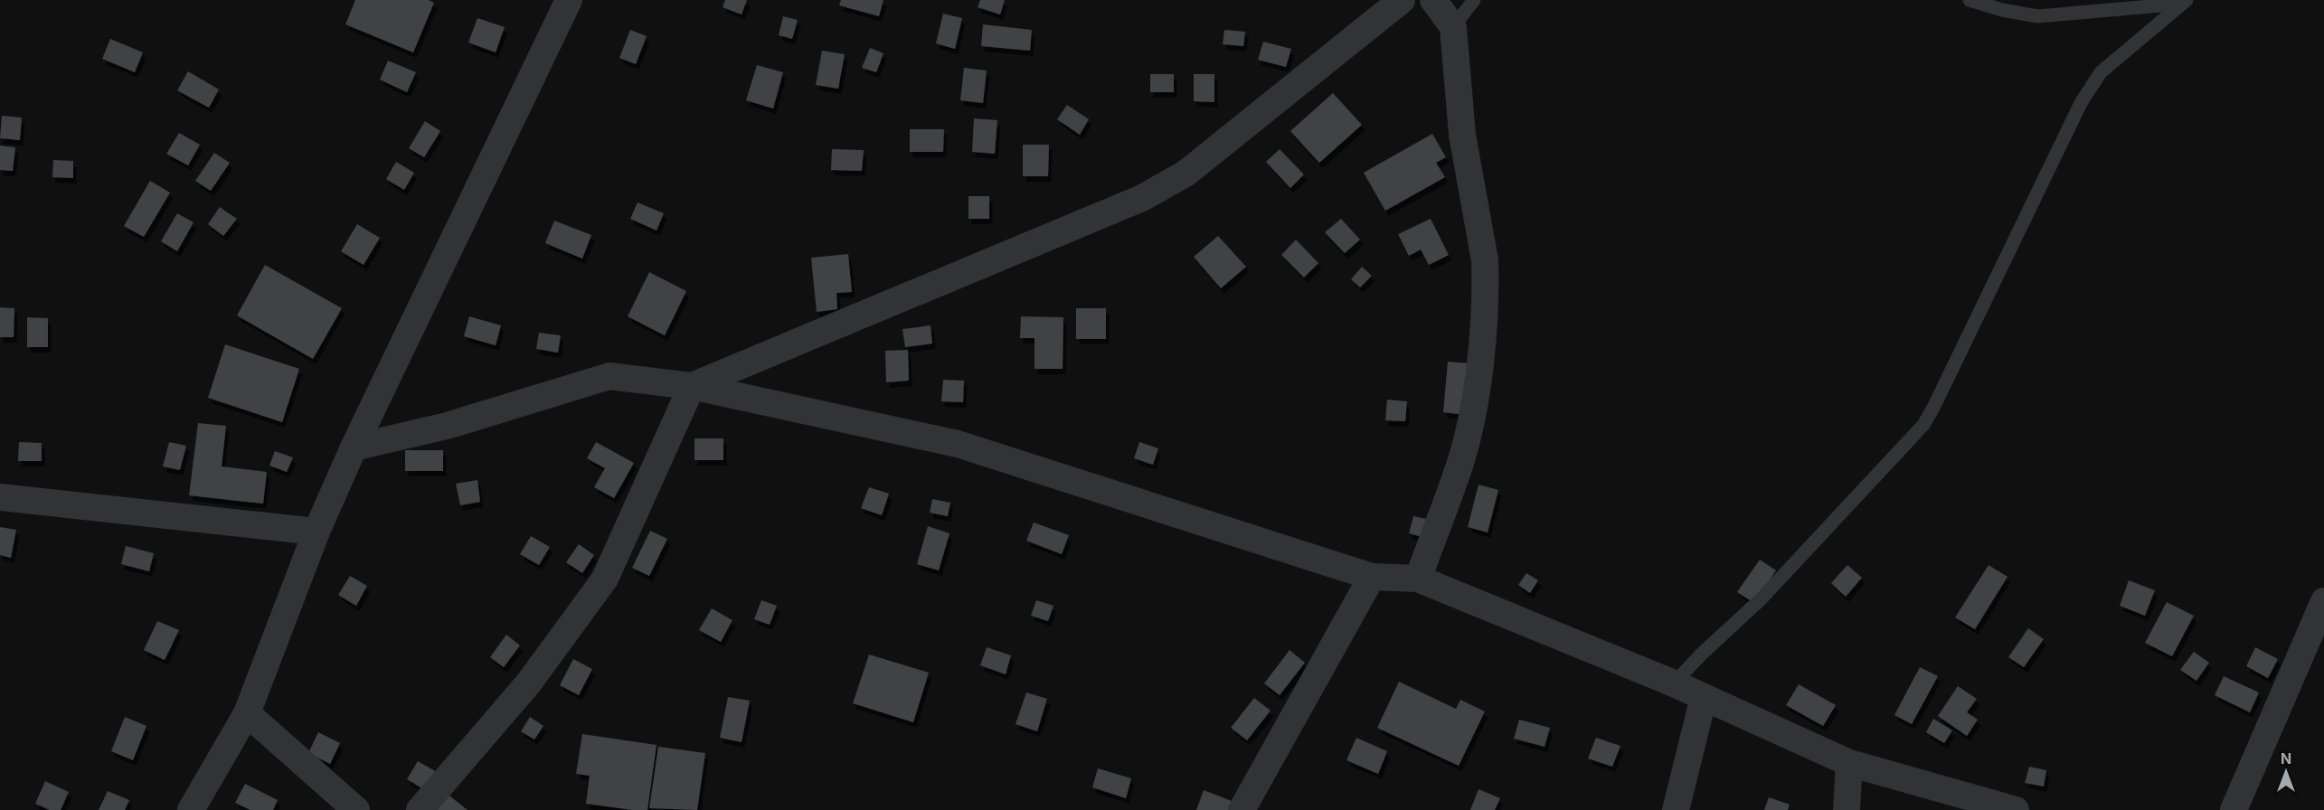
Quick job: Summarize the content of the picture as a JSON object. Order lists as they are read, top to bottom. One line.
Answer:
{"north":"top"}
